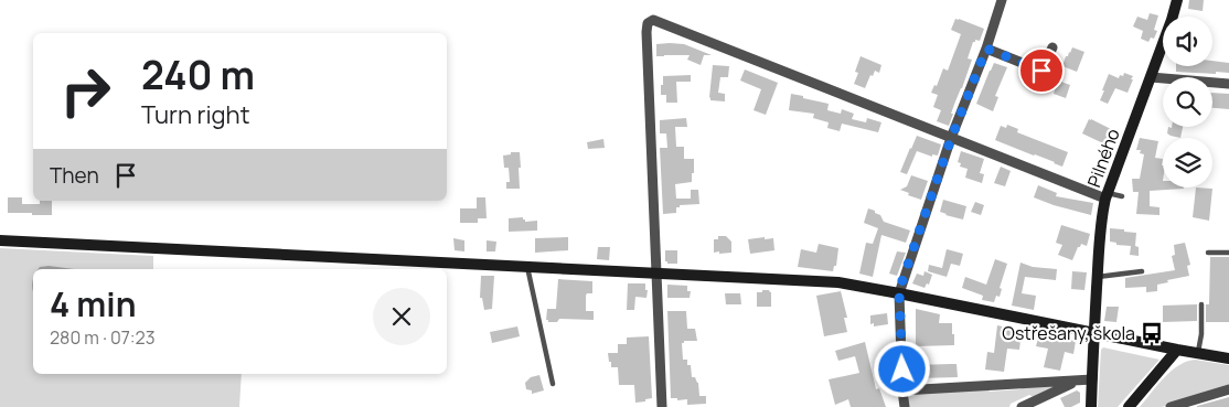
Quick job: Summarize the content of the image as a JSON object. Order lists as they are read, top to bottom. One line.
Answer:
{"streets":{"street":["Pilného"]},"places":{"bus stop":["Ostřešany, škola"]},"page":{"turn":["240 m","Turn right"],"then":"Then","heading":["4 min","280 m · 07:23"]}}
